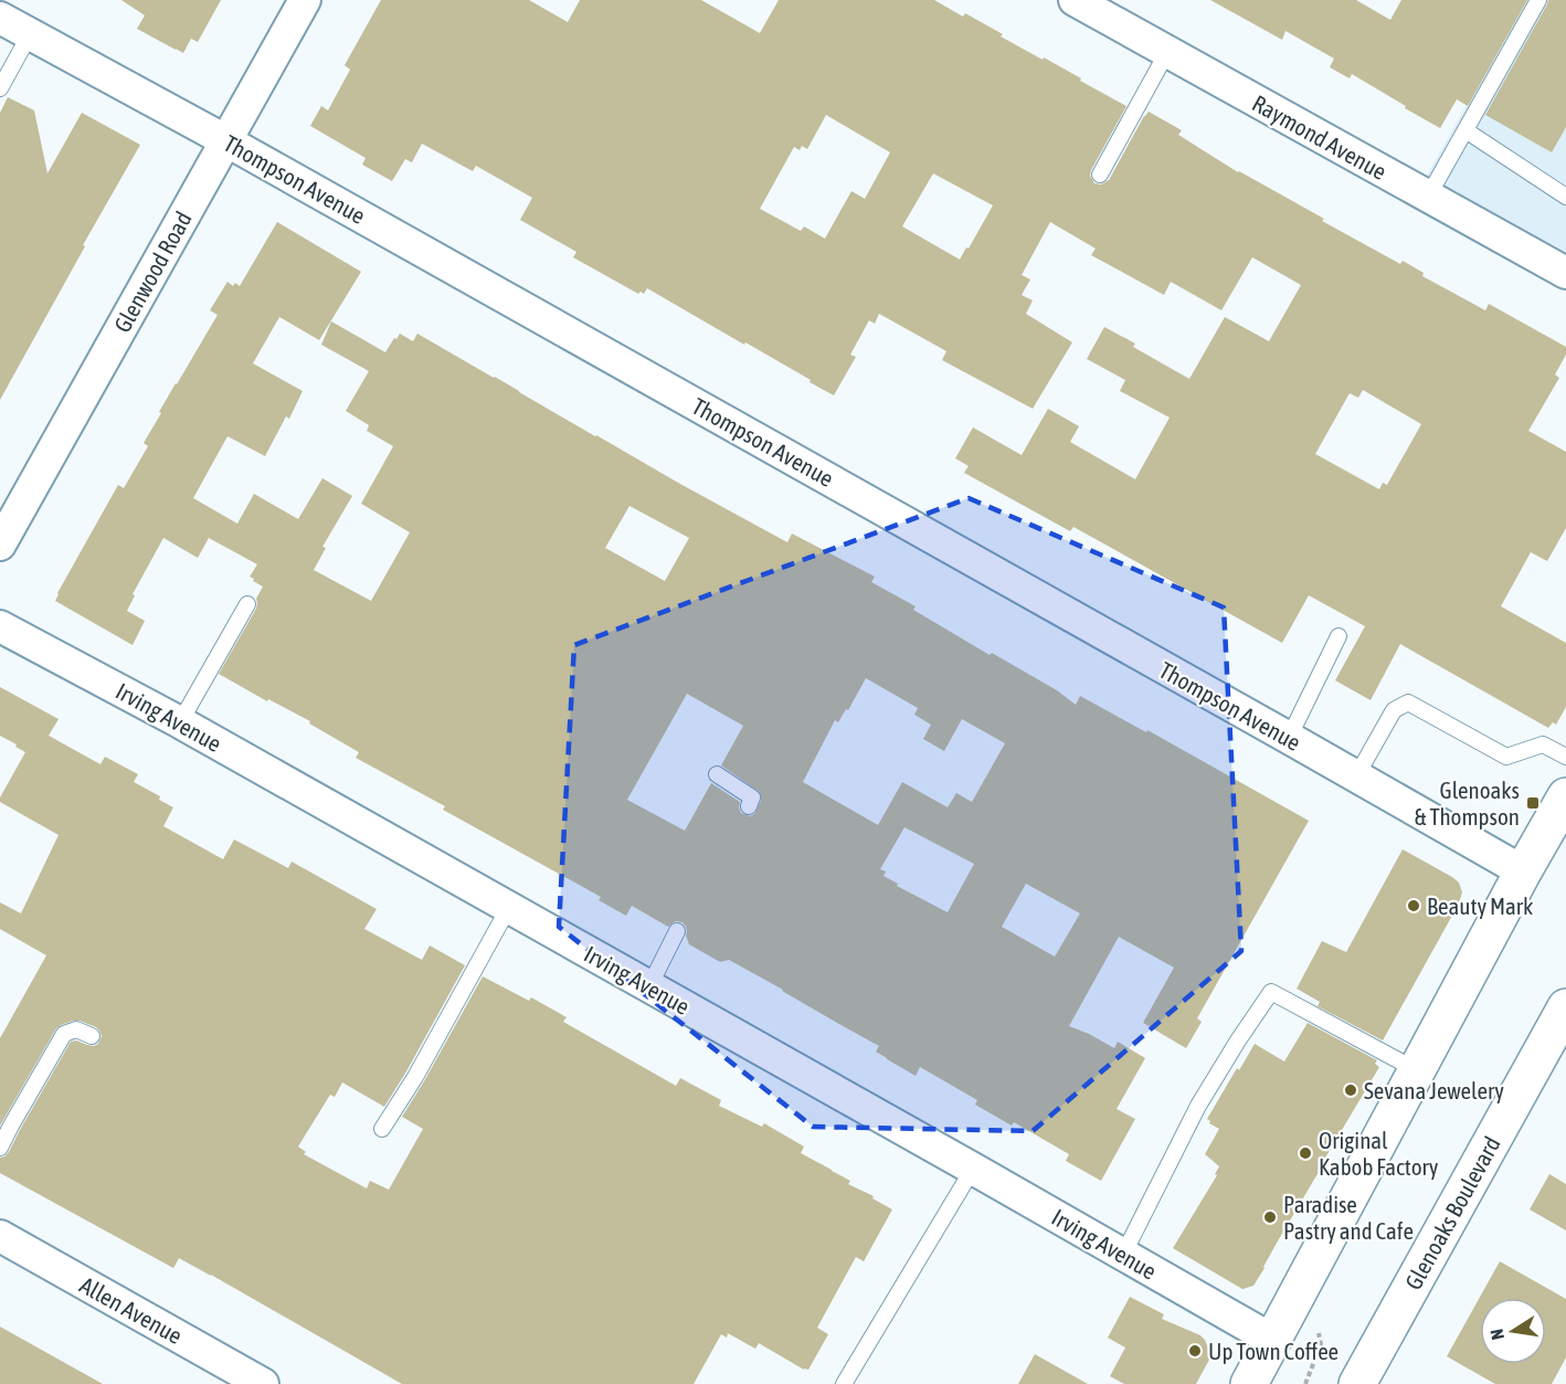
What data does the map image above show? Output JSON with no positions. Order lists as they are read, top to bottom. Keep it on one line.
{"streets":{"main road":["Glenoaks Boulevard"],"street":["Raymond Avenue","Thompson Avenue","Glenwood Road","Irving Avenue","Allen Avenue"]},"crossings":[["Thompson Avenue","Glenwood Road"]],"places":{"transit":["Glenoaks & Thompson"],"other":["Beauty Mark","Sevana Jewelery","Original Kabob Factory","Paradise Pastry and Cafe","Up Town Coffee"]},"north":"left"}
